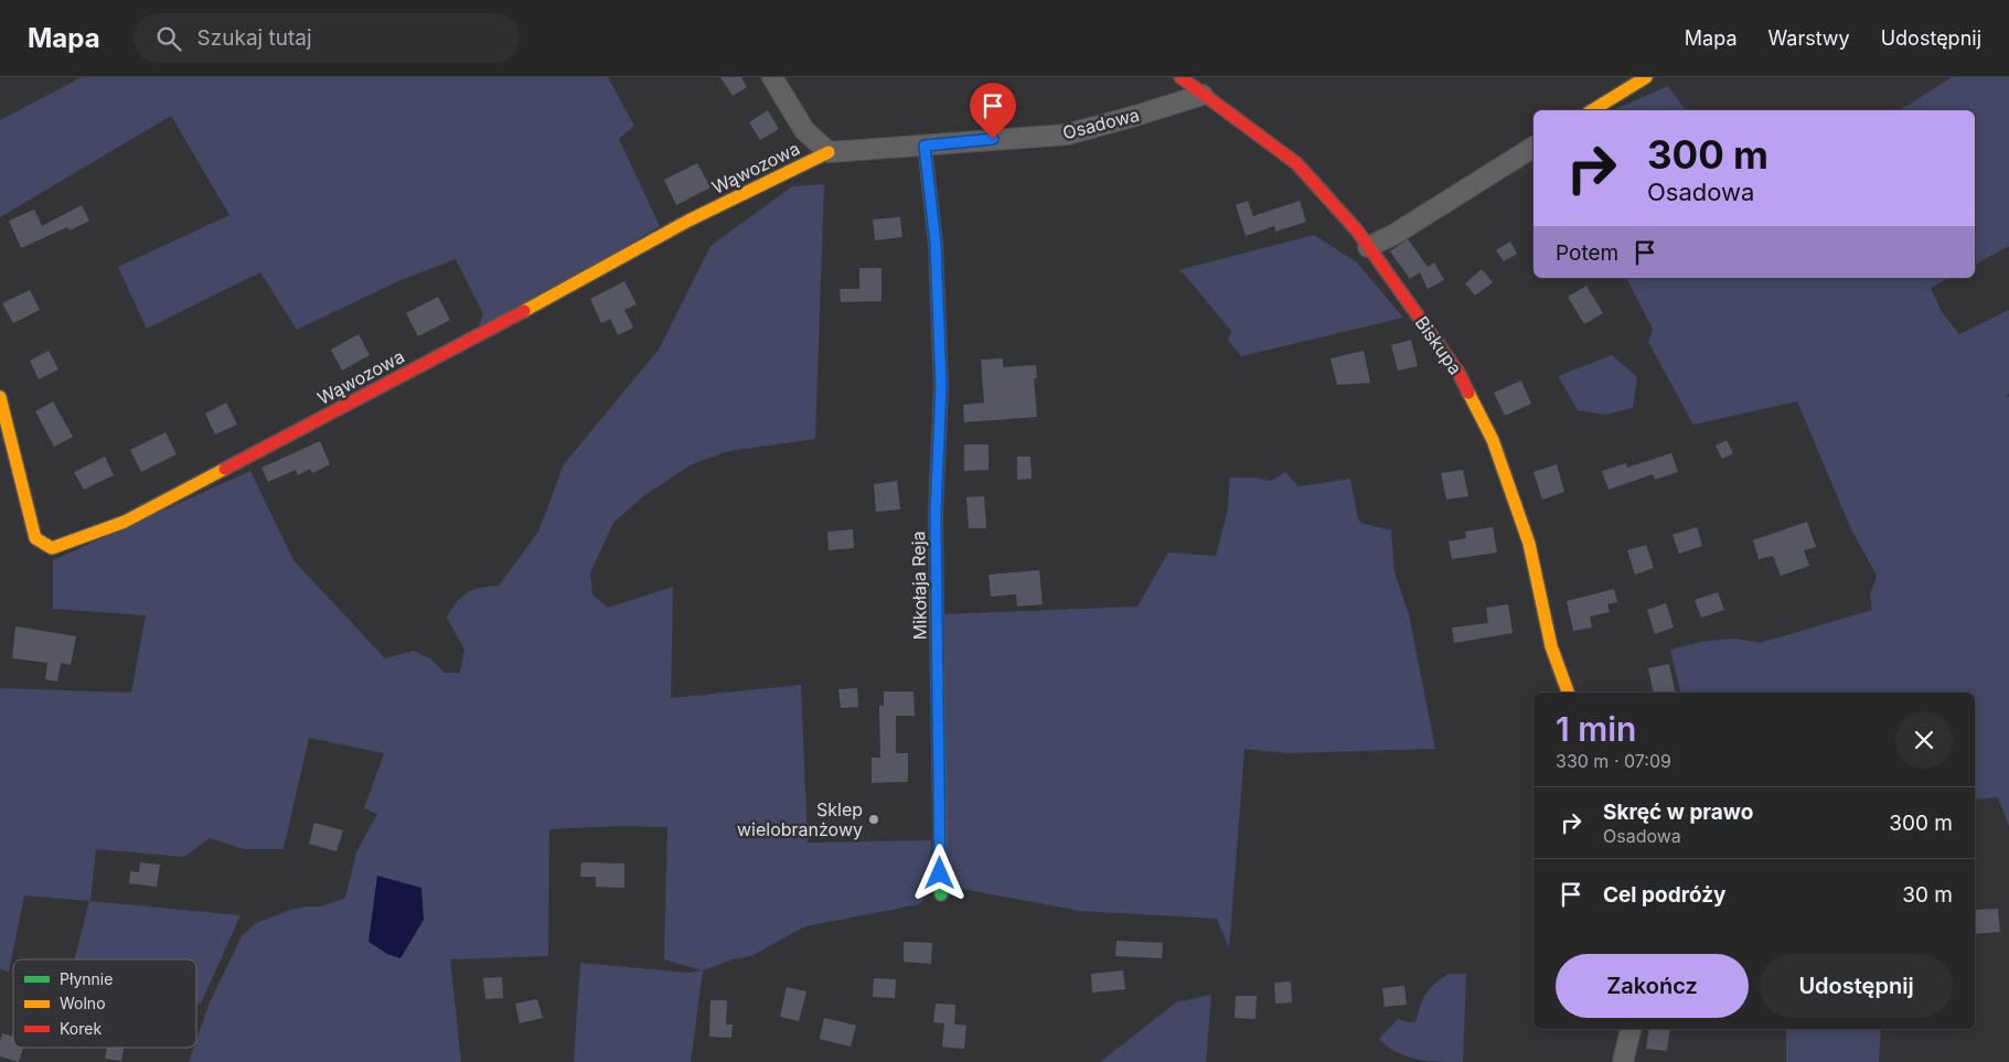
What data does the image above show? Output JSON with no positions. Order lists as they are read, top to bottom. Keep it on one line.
{"streets":{"street":["Osadowa","Wąwozowa","Biskupa","Mikołaja Reja"]},"crossings":[["Osadowa","Wąwozowa"],["Osadowa","Biskupa"],["Osadowa","Mikołaja Reja"]],"places":["Sklep wielobranżowy"],"legend":["Płynnie","Wolno","Korek"],"page":{"header":"Mapa","search":"Szukaj tutaj","nav":["Mapa","Warstwy","Udostępnij"],"turn":["300 m","Osadowa"],"then":"Potem","heading":["1 min","330 m · 07:09"],"list":[{"name":"Skręć w prawo","note":"Osadowa","value":"300 m"},{"name":"Cel podróży","value":"30 m"}],"buttons":["Zakończ","Udostępnij"]}}
